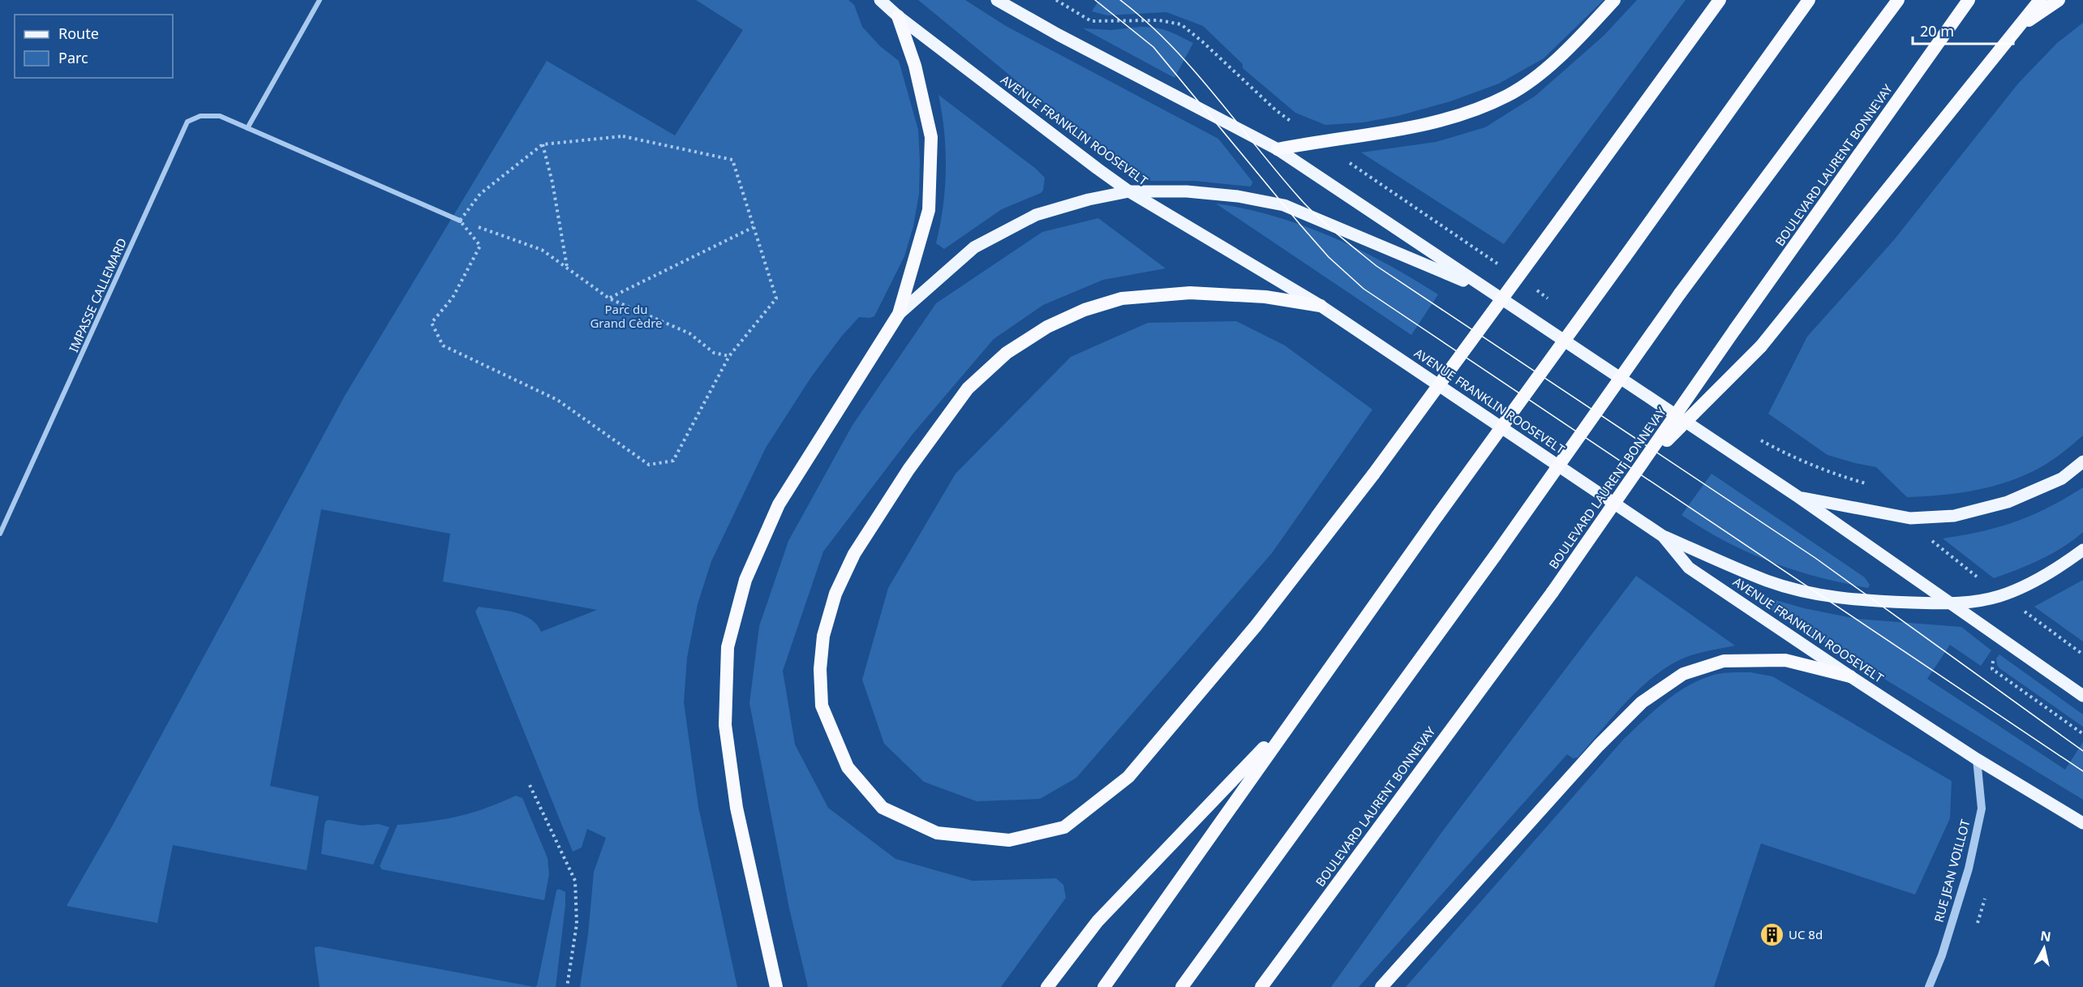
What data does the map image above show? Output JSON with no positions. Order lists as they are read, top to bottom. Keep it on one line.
{"streets":{"highway":["BOULEVARD LAURENT BONNEVAY"],"main road":["AVENUE FRANKLIN ROOSEVELT"],"street":["IMPASSE CALLEMARD","RUE JEAN VOILLOT"]},"crossings":[["AVENUE FRANKLIN ROOSEVELT","RUE JEAN VOILLOT"]],"parks":["Parc du Grand Cèdre"],"places":{"building":["UC 8d"]},"legend":["Route","Parc"],"scale_bar":"20 m","north":"top"}
